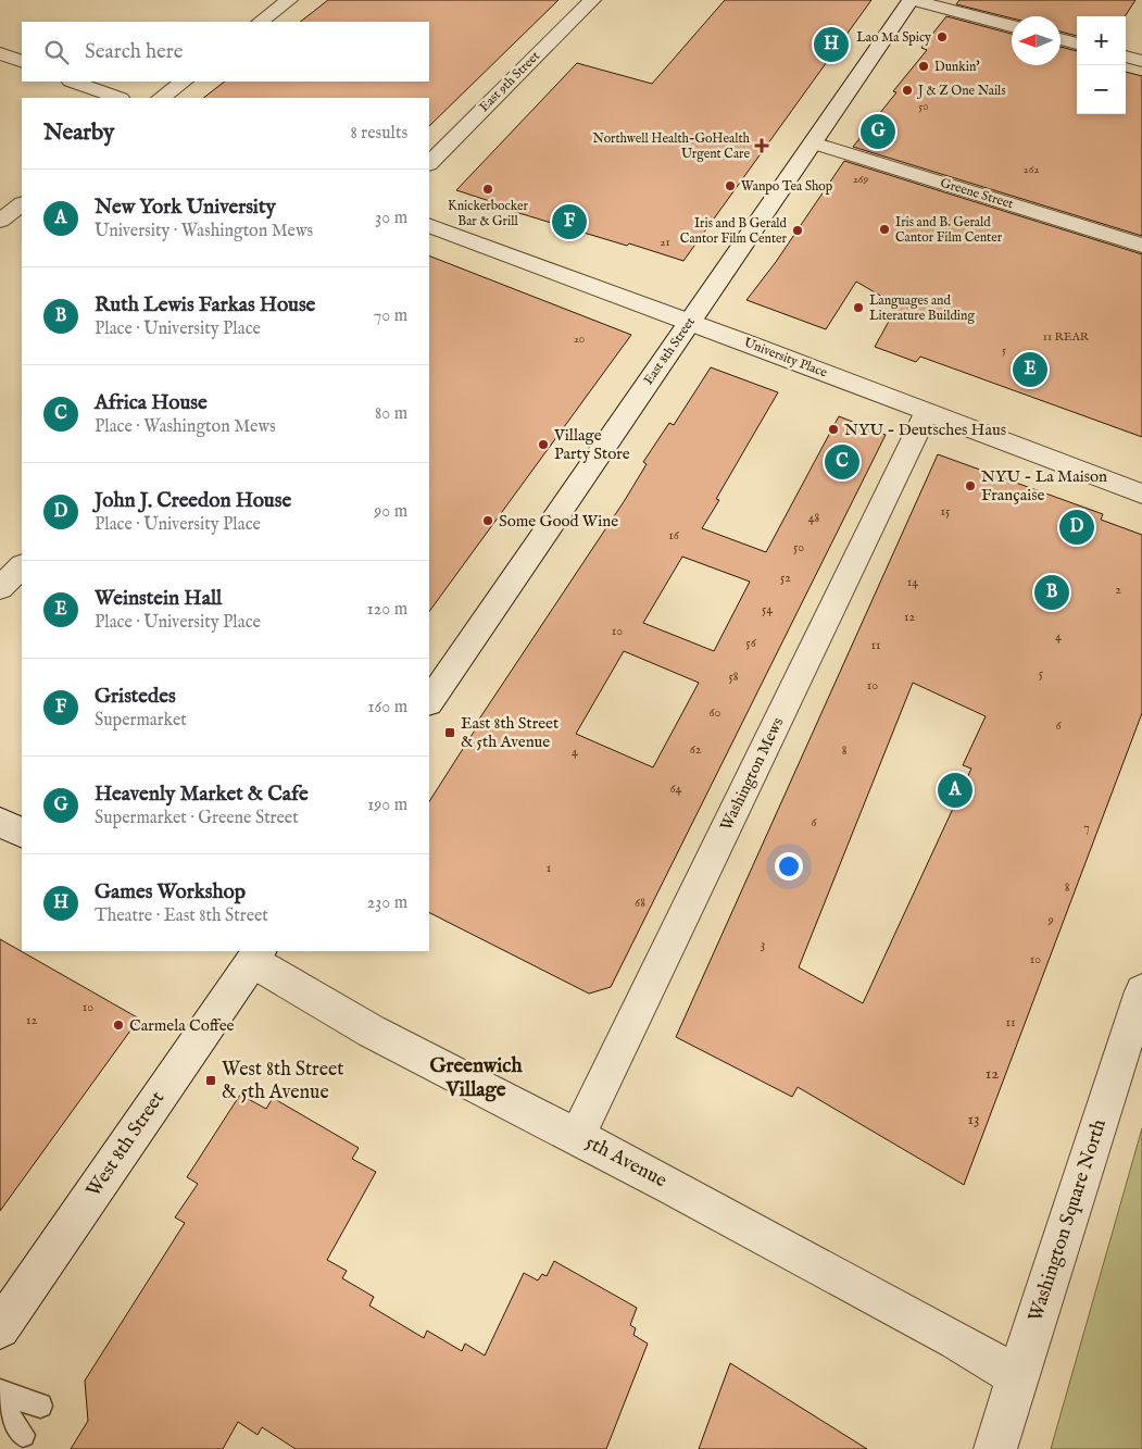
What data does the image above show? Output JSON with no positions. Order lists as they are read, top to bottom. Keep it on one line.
{"streets":{"street":["East 9th Street","Greene Street","East 8th Street","University Place","Washington Mews","West 8th Street","5th Avenue","Washington Square North"]},"crossings":[["Greene Street","East 8th Street"],["East 8th Street","University Place"],["University Place","Washington Mews"],["Washington Mews","5th Avenue"],["West 8th Street","5th Avenue"],["5th Avenue","Washington Square North"]],"districts":["Greenwich Village"],"places":{"other":["Lao Ma Spicy","Dunkin'","J & Z One Nails","Wanpo Tea Shop","Knickerbocker Bar & Grill","Iris and B. Gerald Cantor Film Center","Iris and B Gerald Cantor Film Center","Languages and Literature Building","NYU - Deutsches Haus","Village Party Store","NYU - La Maison Française","Some Good Wine","Carmela Coffee"],"health":["Northwell Health-GoHealth Urgent Care"],"transit":["East 8th Street & 5th Avenue","West 8th Street & 5th Avenue"]},"house_numbers":["50","262","269","21","11 REAR","20","5","15","48","16","50","52","14","2","54","12","10","4","56","11","5","58","10","60","6","62","8","4","64","6","7","1","8","68","9","3","10","10","12","11","12","13"],"north":"left","page":{"map_buttons":["+","−"],"search":"Search here","pins":["H","G","F","E","C","D","B","A"],"heading":["Nearby","8 results"],"list":[{"mark":"A","name":"New York University","note":"University · Washington Mews","value":"30 m"},{"mark":"B","name":"Ruth Lewis Farkas House","note":"Place · University Place","value":"70 m"},{"mark":"C","name":"Africa House","note":"Place · Washington Mews","value":"80 m"},{"mark":"D","name":"John J. Creedon House","note":"Place · University Place","value":"90 m"},{"mark":"E","name":"Weinstein Hall","note":"Place · University Place","value":"120 m"},{"mark":"F","name":"Gristedes","note":"Supermarket","value":"160 m"},{"mark":"G","name":"Heavenly Market & Cafe","note":"Supermarket · Greene Street","value":"190 m"},{"mark":"H","name":"Games Workshop","note":"Theatre · East 8th Street","value":"230 m"}]}}
